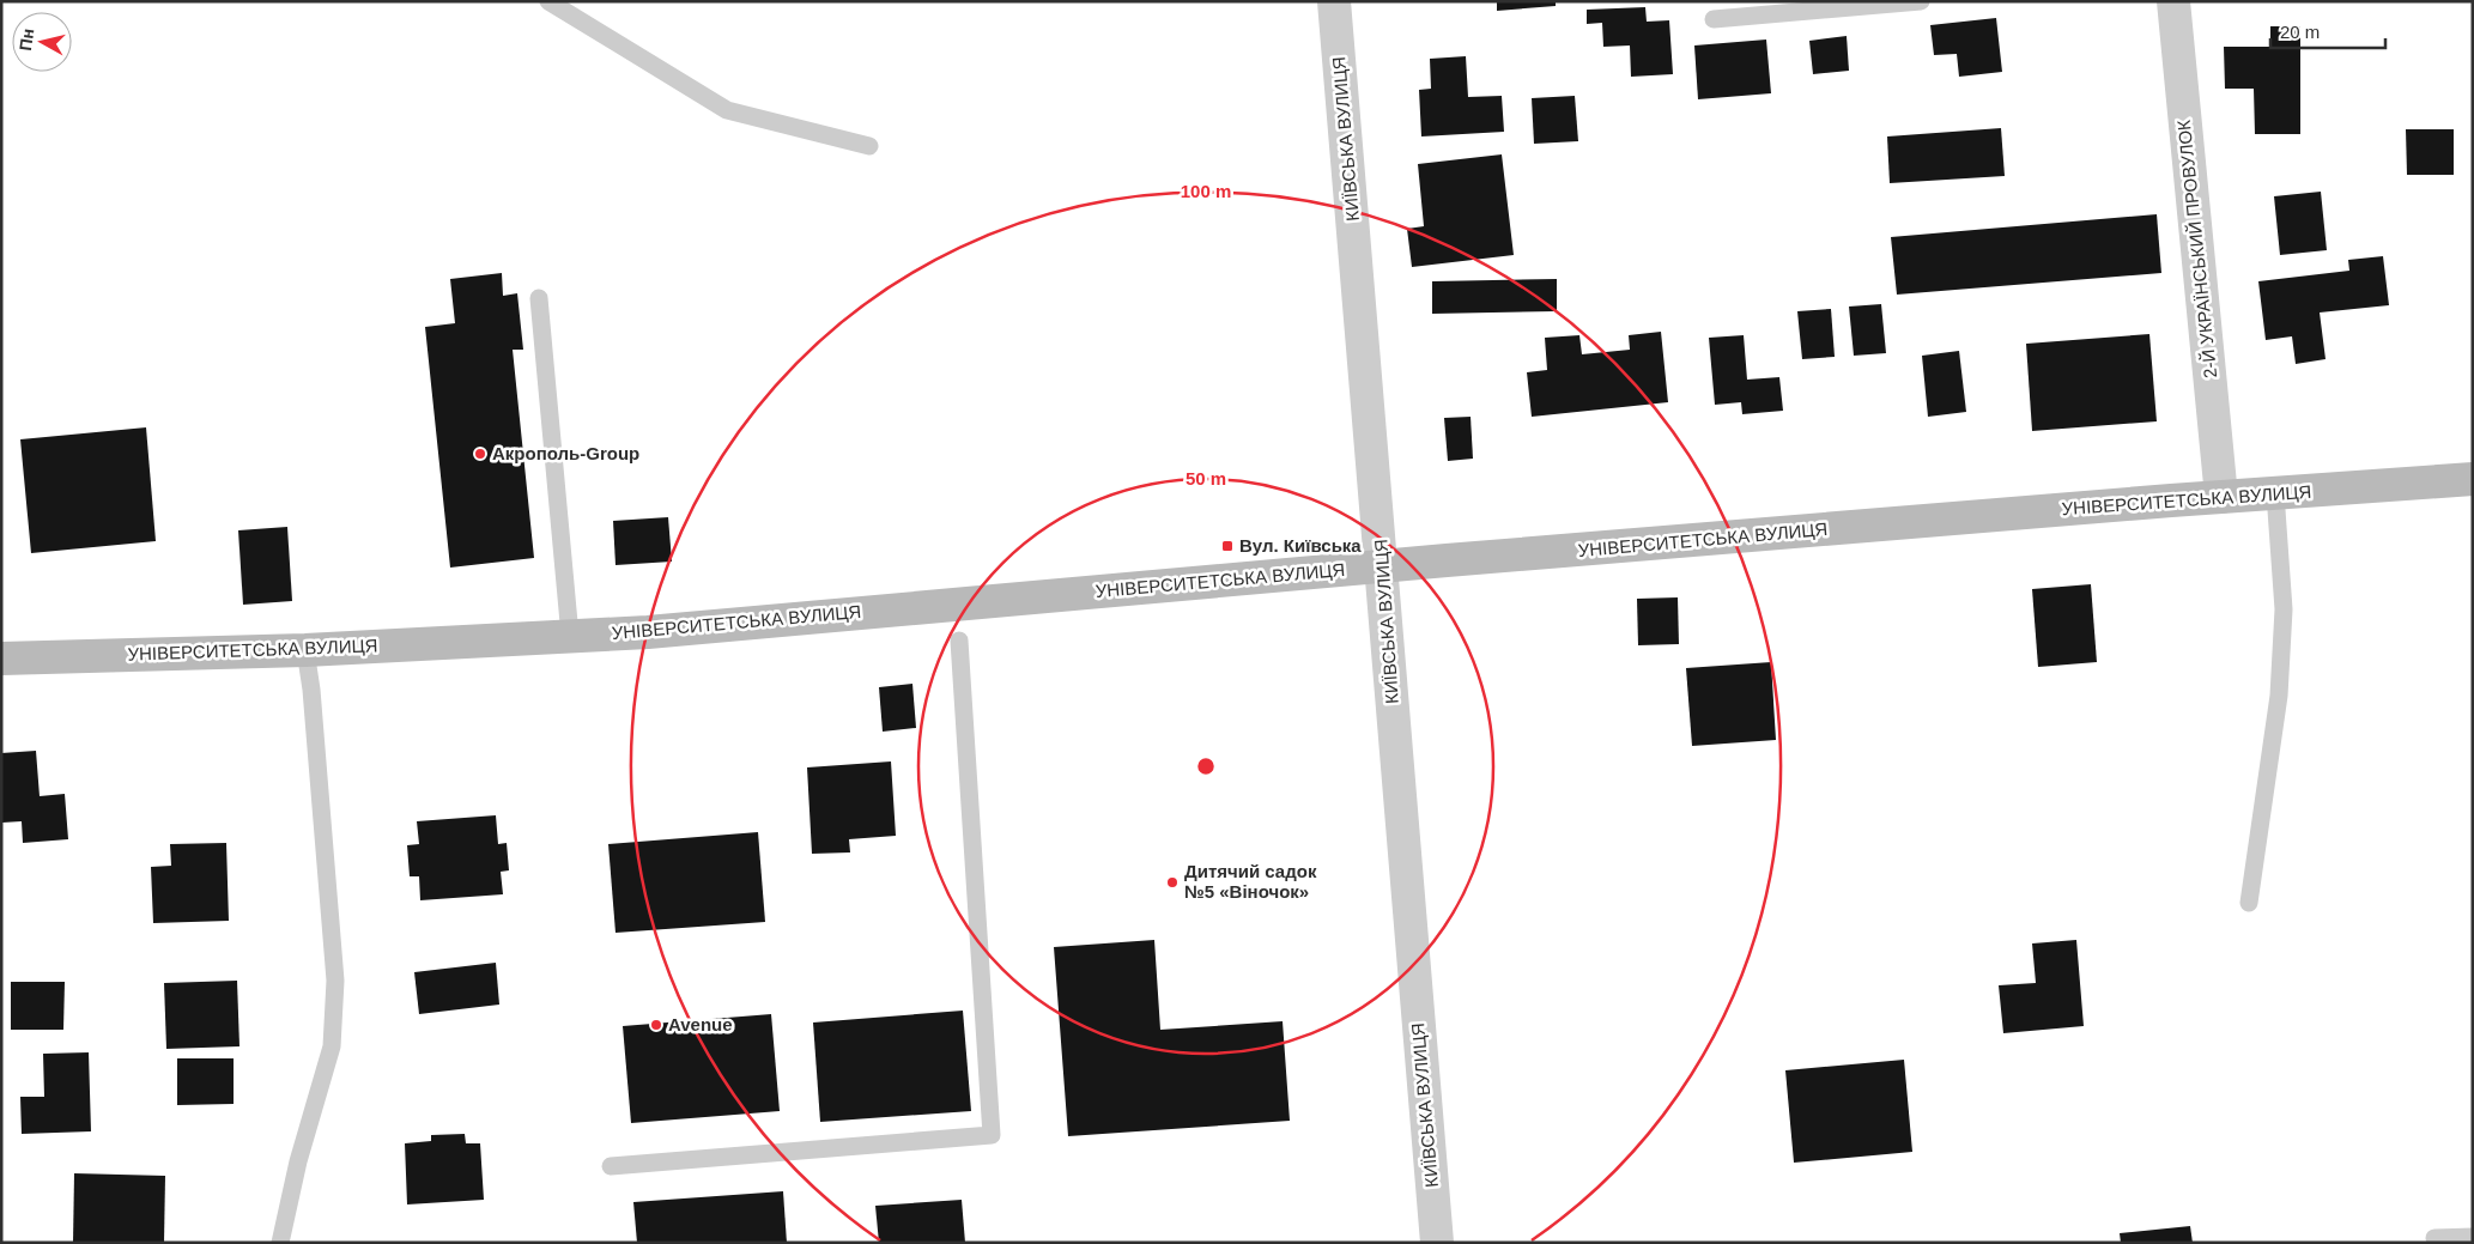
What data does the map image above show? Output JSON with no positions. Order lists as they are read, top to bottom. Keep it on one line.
{"streets":{"main road":["УНІВЕРСИТЕТСЬКА ВУЛИЦЯ"],"street":["КИЇВСЬКА ВУЛИЦЯ","2-Й УКРАЇНСЬКИЙ ПРОВУЛОК"]},"crossings":[["КИЇВСЬКА ВУЛИЦЯ","УНІВЕРСИТЕТСЬКА ВУЛИЦЯ"],["2-Й УКРАЇНСЬКИЙ ПРОВУЛОК","УНІВЕРСИТЕТСЬКА ВУЛИЦЯ"]],"places":{"other":["Акрополь-Group","Дитячий садок №5 «Віночок»","Avenue"],"transit":["Вул. Київська"]},"scale_bar":"20 m","north":"left","rings":["100 m","50 m"]}
